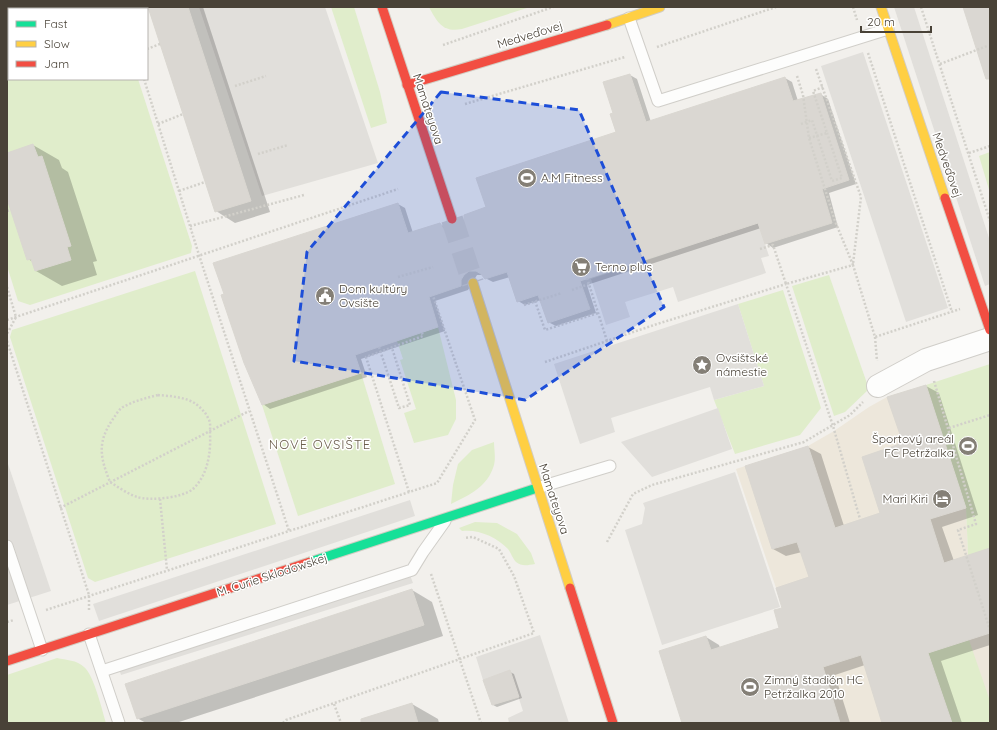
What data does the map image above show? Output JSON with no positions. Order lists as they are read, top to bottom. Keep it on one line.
{"streets":{"street":["Medveďovej","Mamateyova","M. Curie Sklodowskej"]},"crossings":[["Medveďovej","Mamateyova"],["Mamateyova","M. Curie Sklodowskej"]],"districts":["NOVÉ OVSIŠTE"],"places":{"sports":["A.M Fitness","Športový areál FC Petržalka","Zimný štadión HC Petržalka 2010"],"supermarket":["Terno plus"],"public building":["Dom kultúry Ovsište"],"place":["Ovsištské námestie"],"hotel":["Mari Kiri"]},"legend":["Fast","Slow","Jam"],"scale_bar":"20 m"}
